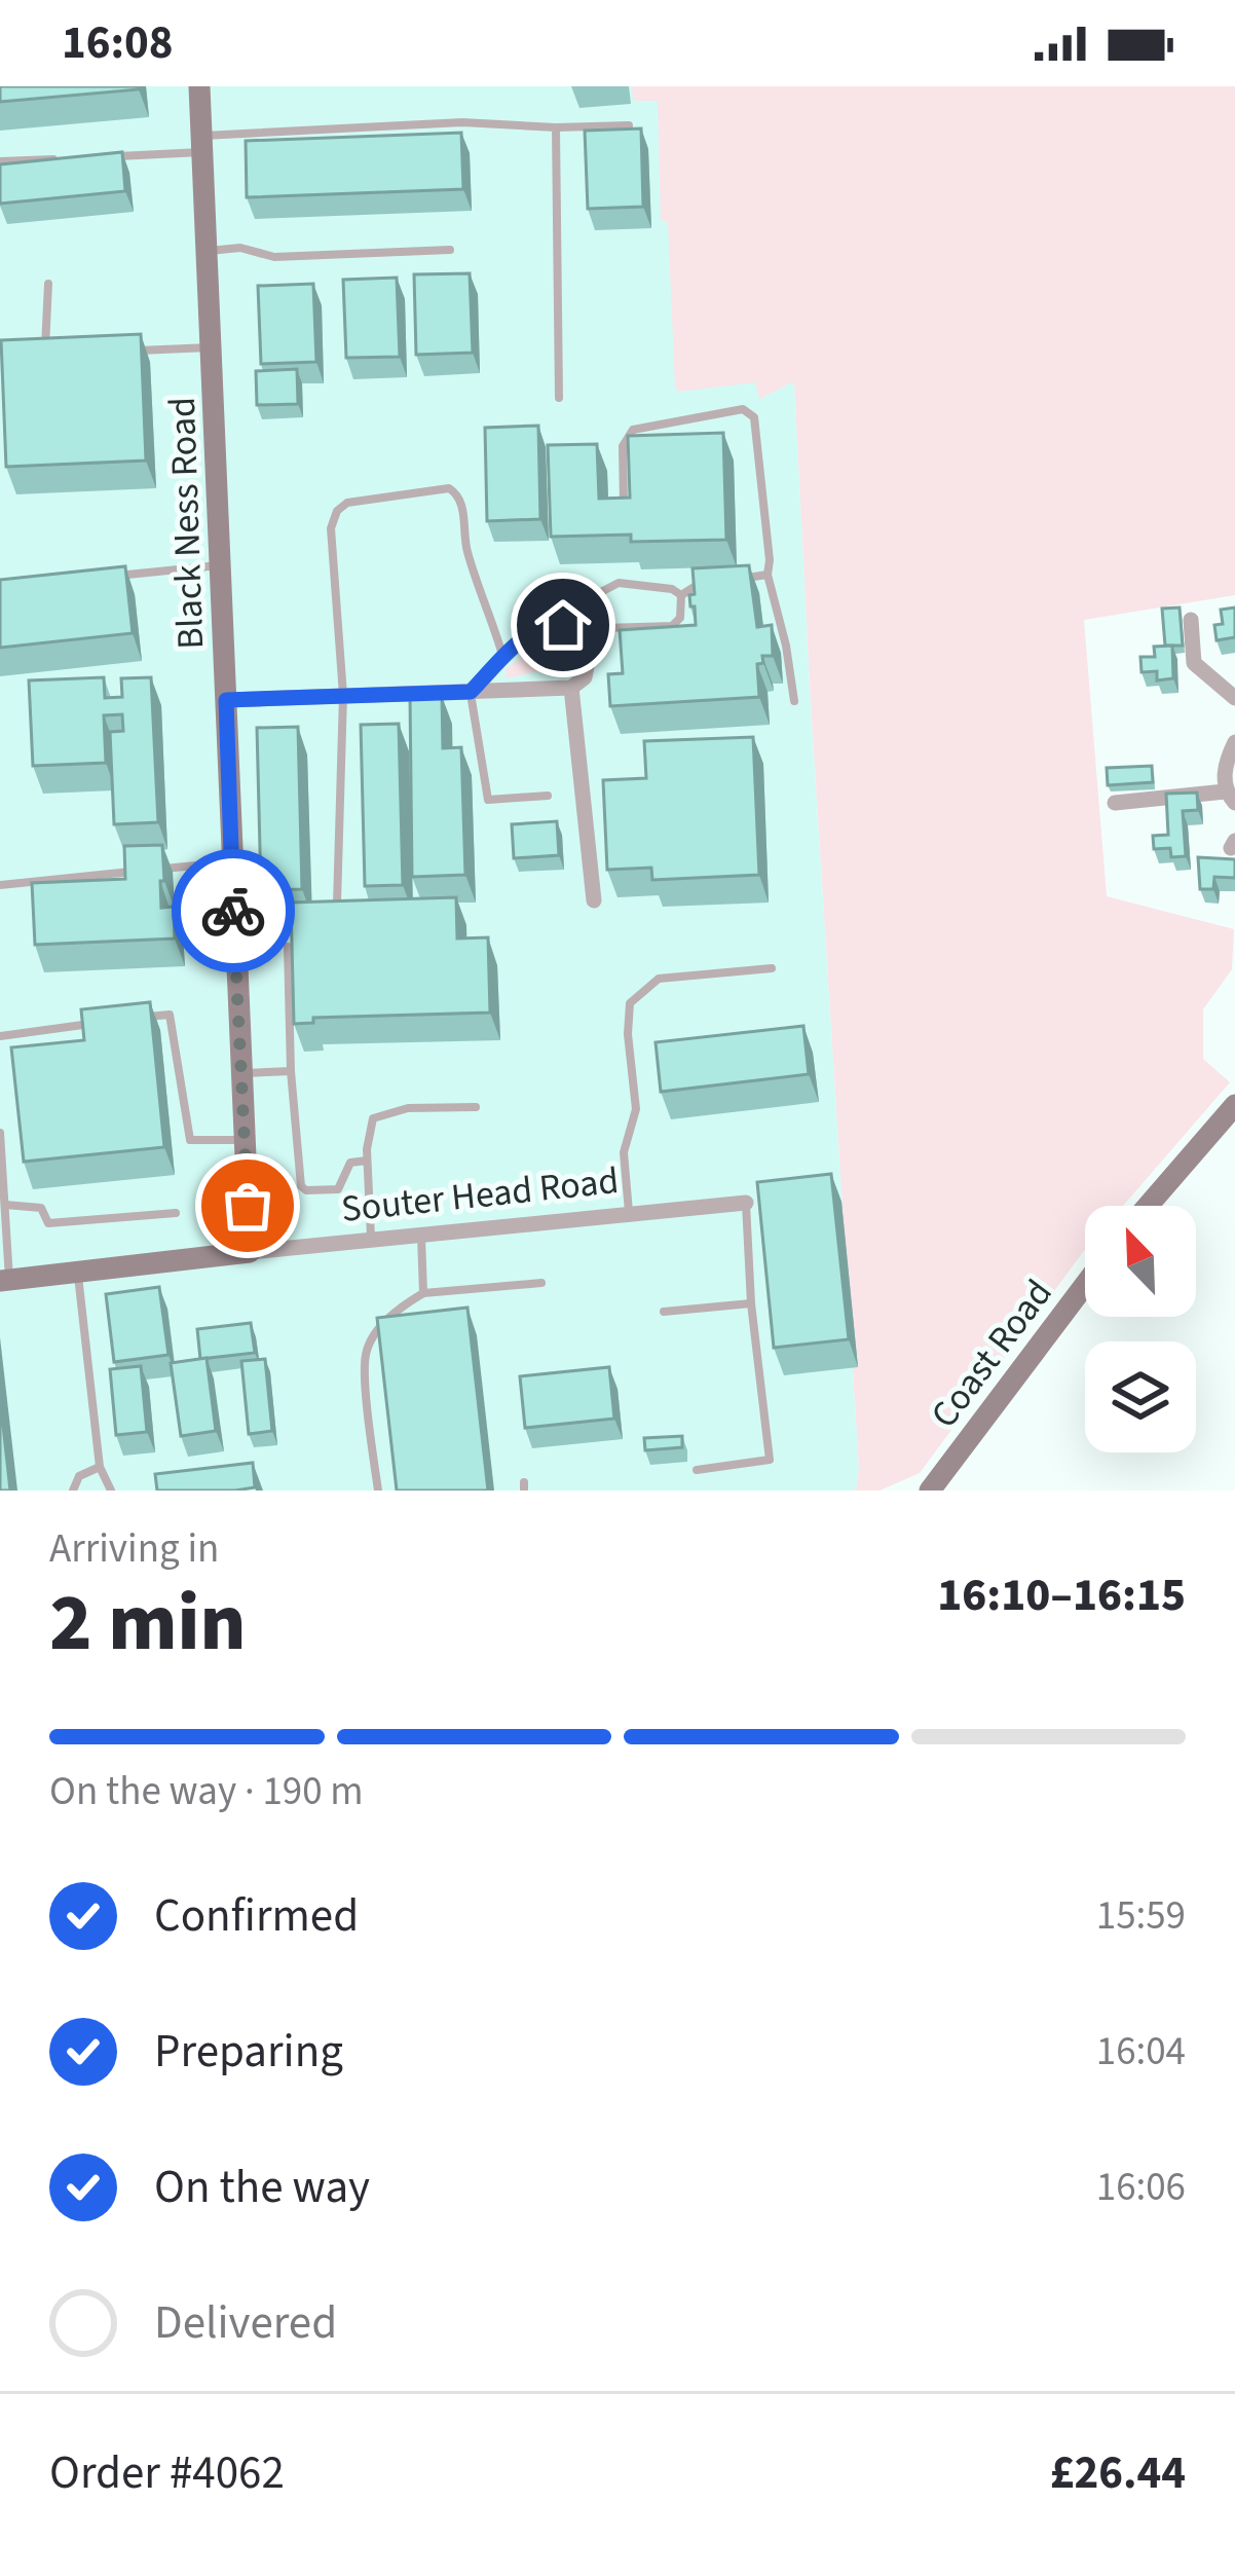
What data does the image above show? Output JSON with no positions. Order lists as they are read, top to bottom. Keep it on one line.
{"streets":{"street":["Black Ness Road","Souter Head Road","Coast Road"]},"crossings":[["Black Ness Road","Souter Head Road"]],"north":"top left","page":{"status":"16:08","heading":["2 min","Arriving in","16:10–16:15"],"panel":["Order #4062","£26.44"],"bar":"On the way · 190 m","list":[["Confirmed","15:59"],["Preparing","16:04"],["On the way","16:06"],"Delivered"]}}
